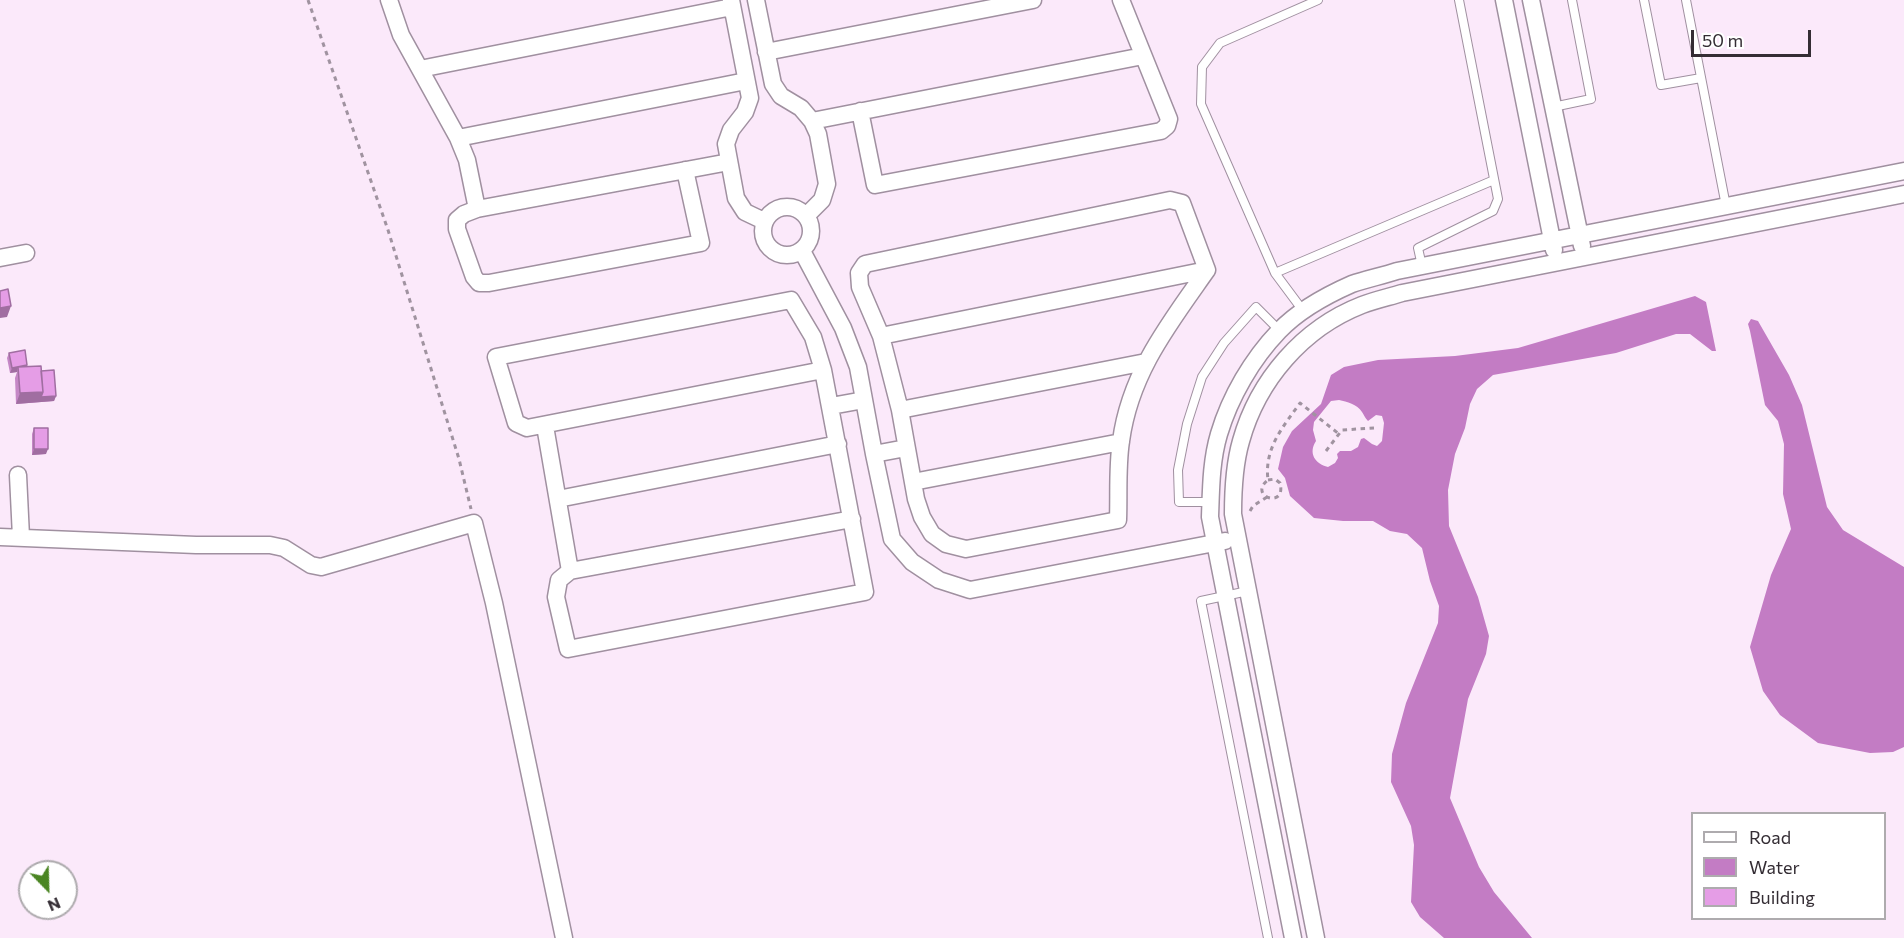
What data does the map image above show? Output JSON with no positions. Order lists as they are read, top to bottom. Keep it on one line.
{"legend":["Road","Water","Building"],"scale_bar":"50 m","north":"bottom right"}
